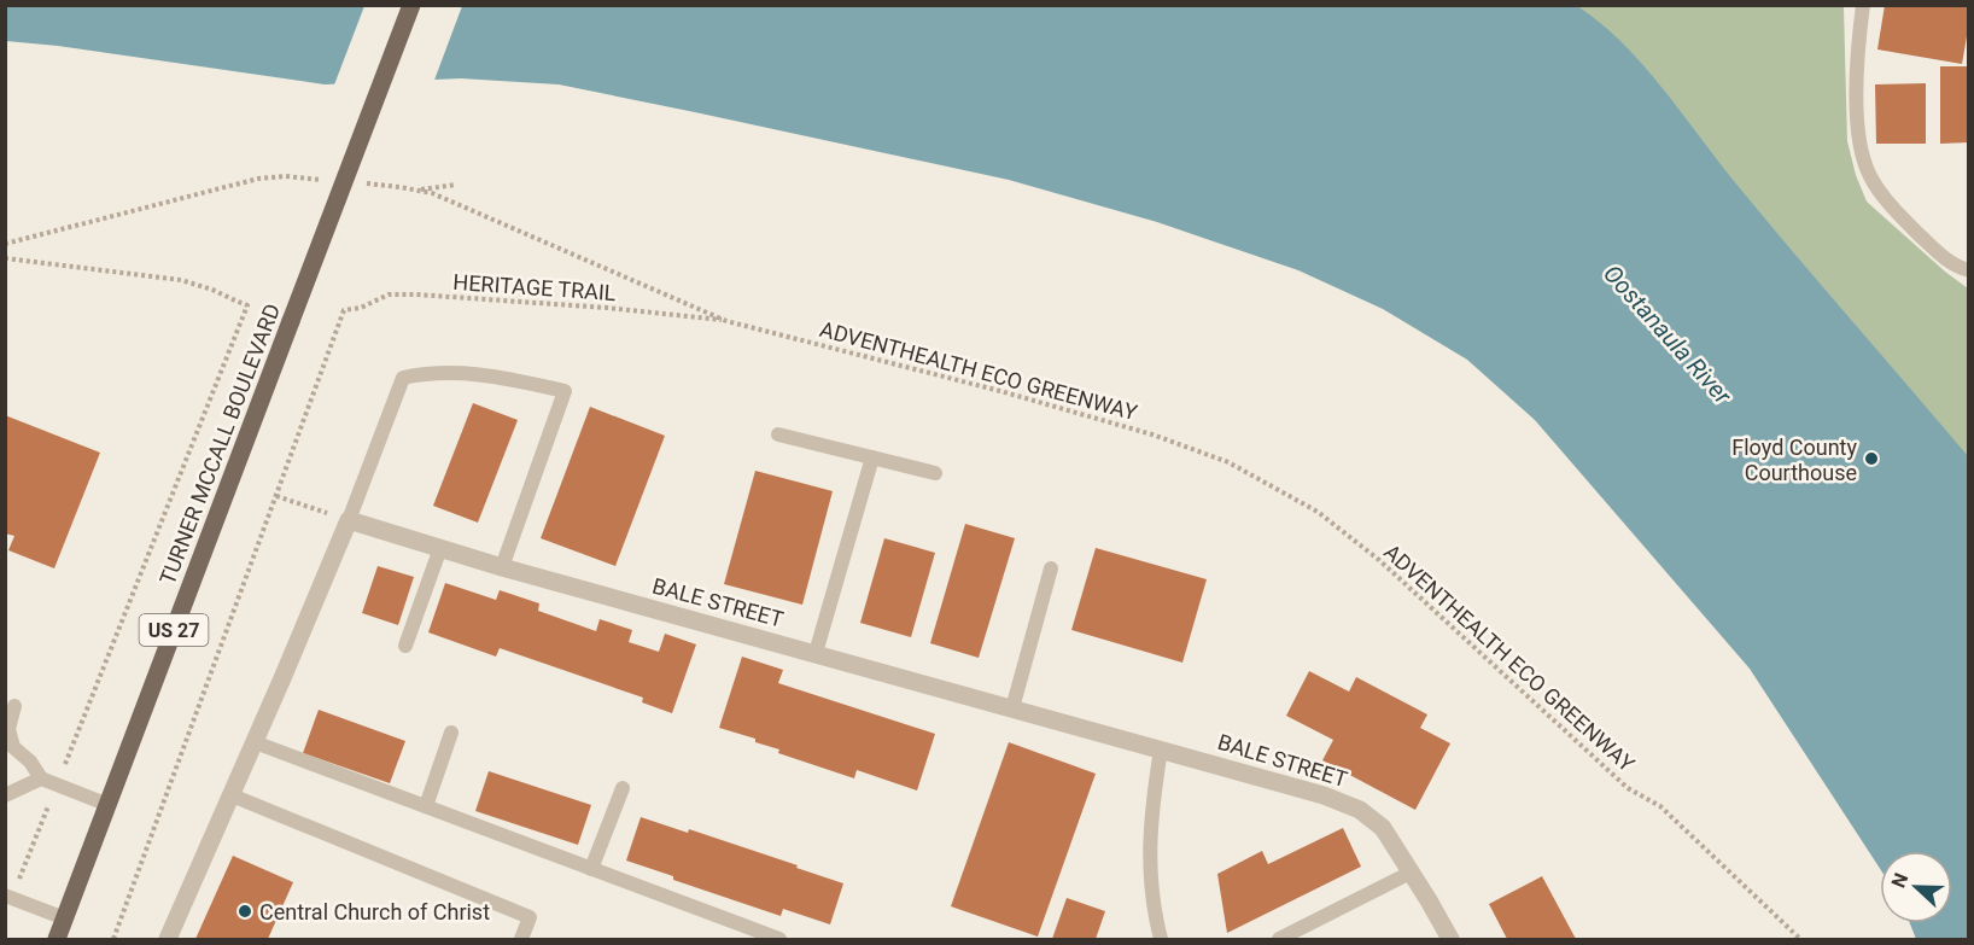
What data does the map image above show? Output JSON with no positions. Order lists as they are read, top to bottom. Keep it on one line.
{"streets":{"main road":["TURNER MCCALL BOULEVARD","US 27"],"street":["BALE STREET"],"path":["HERITAGE TRAIL","ADVENTHEALTH ECO GREENWAY"]},"crossings":[["HERITAGE TRAIL","ADVENTHEALTH ECO GREENWAY"]],"water":["Oostanaula River"],"places":["Floyd County Courthouse","Central Church of Christ"],"north":"left"}
